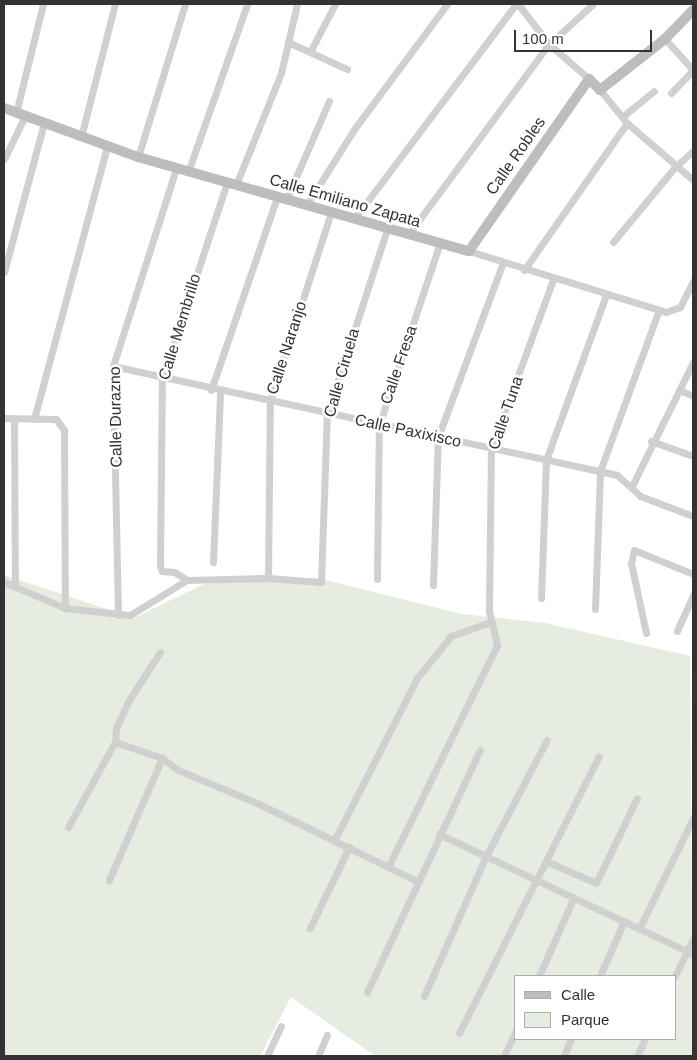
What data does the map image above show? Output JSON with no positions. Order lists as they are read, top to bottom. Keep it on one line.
{"streets":{"main road":["Calle Robles","Calle Emiliano Zapata"],"street":["Calle Membrillo","Calle Naranjo","Calle Fresa","Calle Ciruela","Calle Tuna","Calle Durazno","Calle Paxixisco"]},"crossings":[["Calle Robles","Calle Emiliano Zapata"],["Calle Emiliano Zapata","Calle Membrillo"],["Calle Emiliano Zapata","Calle Naranjo"],["Calle Emiliano Zapata","Calle Fresa"],["Calle Emiliano Zapata","Calle Ciruela"],["Calle Emiliano Zapata","Calle Tuna"],["Calle Emiliano Zapata","Calle Durazno"],["Calle Membrillo","Calle Paxixisco"],["Calle Naranjo","Calle Ciruela"],["Calle Naranjo","Calle Paxixisco"],["Calle Fresa","Calle Paxixisco"],["Calle Ciruela","Calle Paxixisco"],["Calle Tuna","Calle Paxixisco"],["Calle Durazno","Calle Paxixisco"]],"legend":["Calle","Parque"],"scale_bar":"100 m"}
